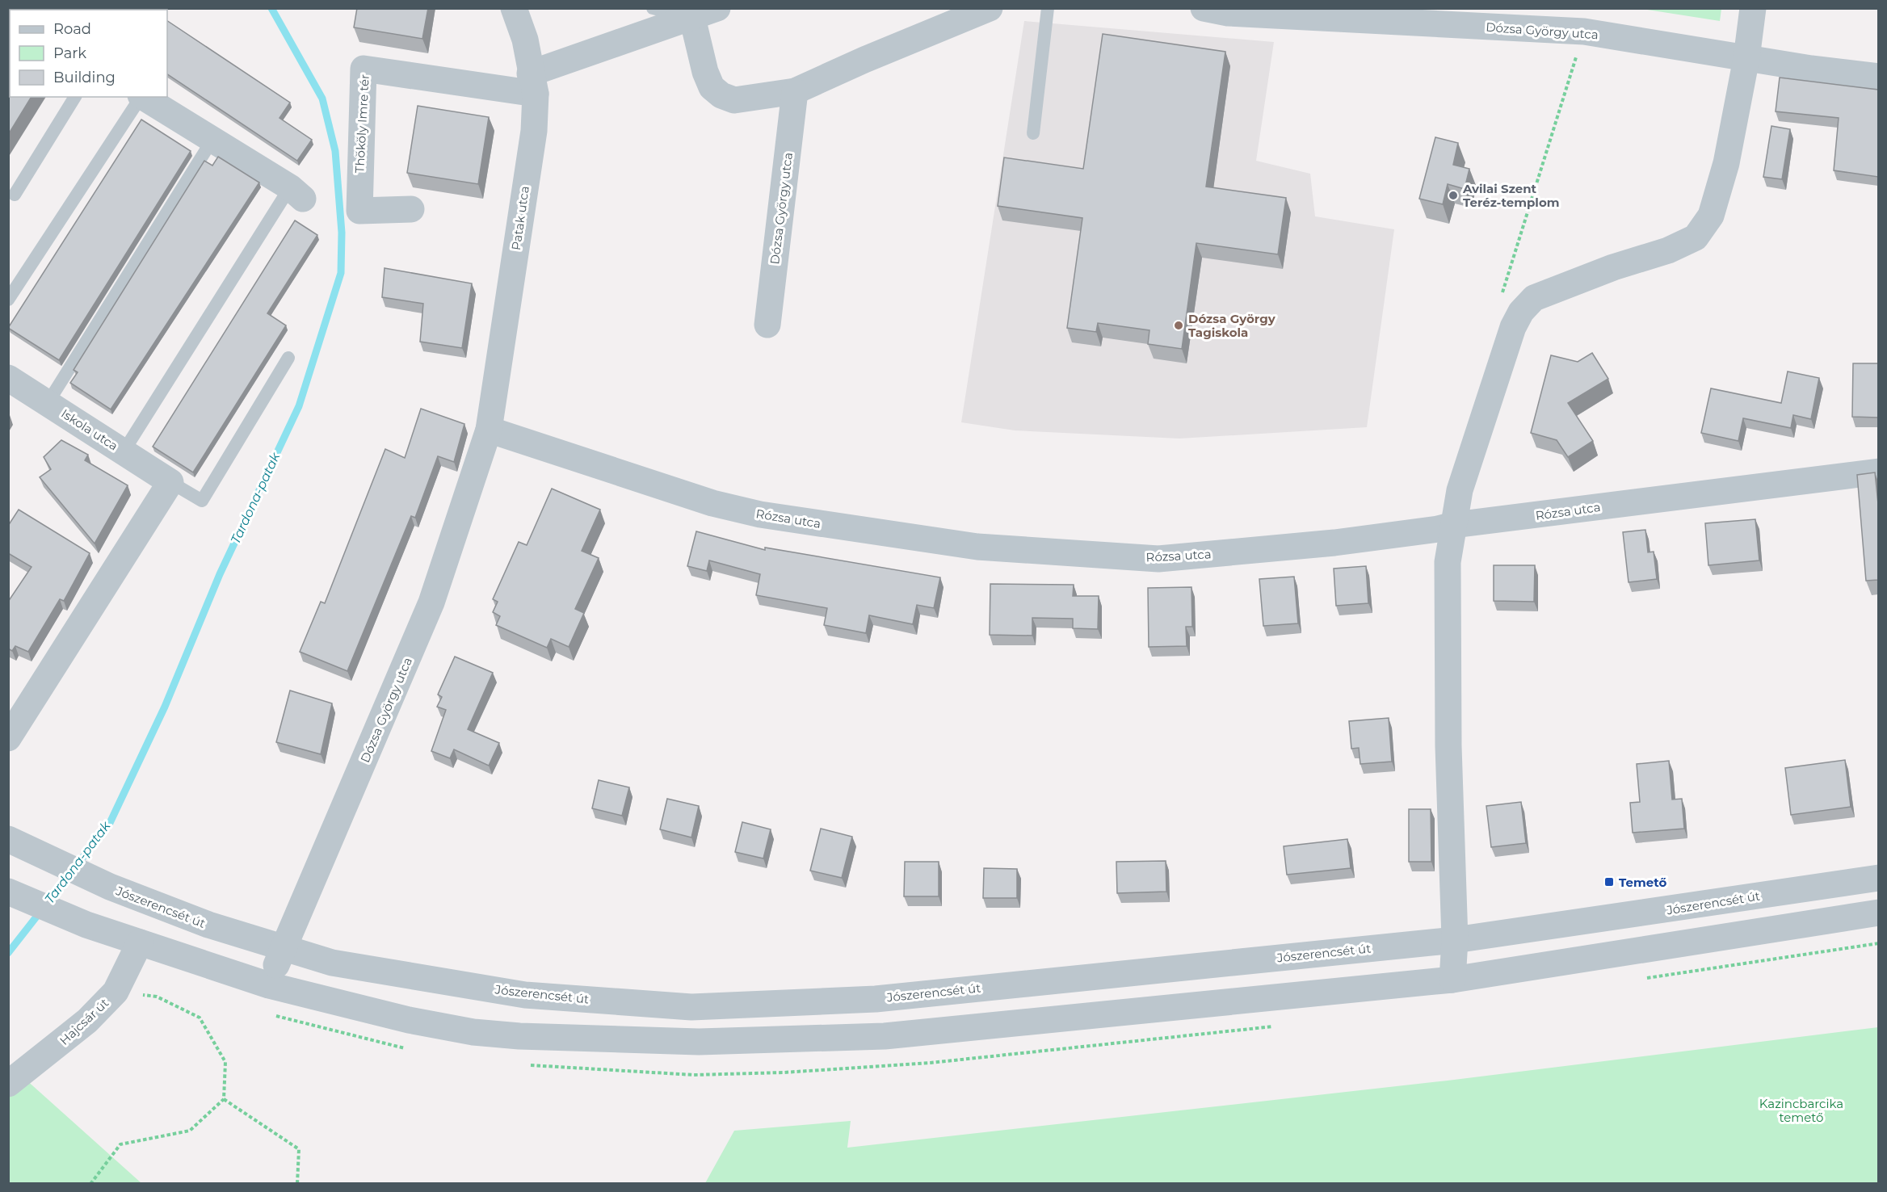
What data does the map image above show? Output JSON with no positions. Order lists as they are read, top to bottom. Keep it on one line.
{"streets":{"street":["Dózsa György utca","Thököly Imre tér","Patak utca","Iskola utca","Rózsa utca","Jószerencsét út","Hajcsár út"]},"crossings":[["Dózsa György utca","Patak utca"],["Dózsa György utca","Rózsa utca"],["Dózsa György utca","Jószerencsét út"],["Thököly Imre tér","Patak utca"],["Patak utca","Rózsa utca"]],"water":["Tardona-patak"],"parks":["Kazincbarcika temető"],"places":{"other":["Avilai Szent Teréz-templom","Dózsa György Tagiskola"],"transit":["Temető"]},"legend":["Road","Park","Building"]}
